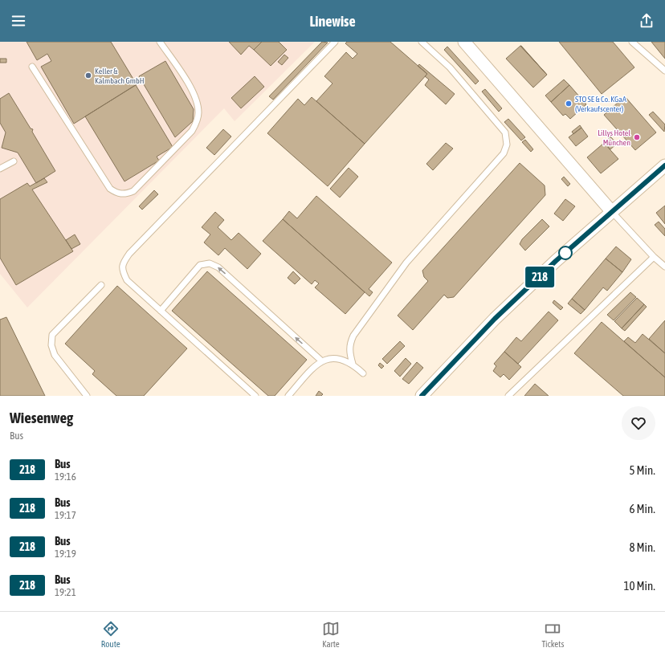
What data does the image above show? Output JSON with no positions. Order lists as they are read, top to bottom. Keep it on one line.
{"places":["Keller & Kalmbach GmbH","STO SE & Co. KGaA (Verkaufscenter)","Lillys Hotel München"],"lines":["bus line 218"],"page":{"header":"Linewise","on_map":"218","heading":["Wiesenweg","Bus"],"list":[{"mark":"218","name":"Bus","note":"19:16","value":"5 Min."},{"mark":"218","name":"Bus","note":"19:17","value":"6 Min."},{"mark":"218","name":"Bus","note":"19:19","value":"8 Min."},{"mark":"218","name":"Bus","note":"19:21","value":"10 Min."}],"tabs":["Route","Karte","Tickets"]}}
